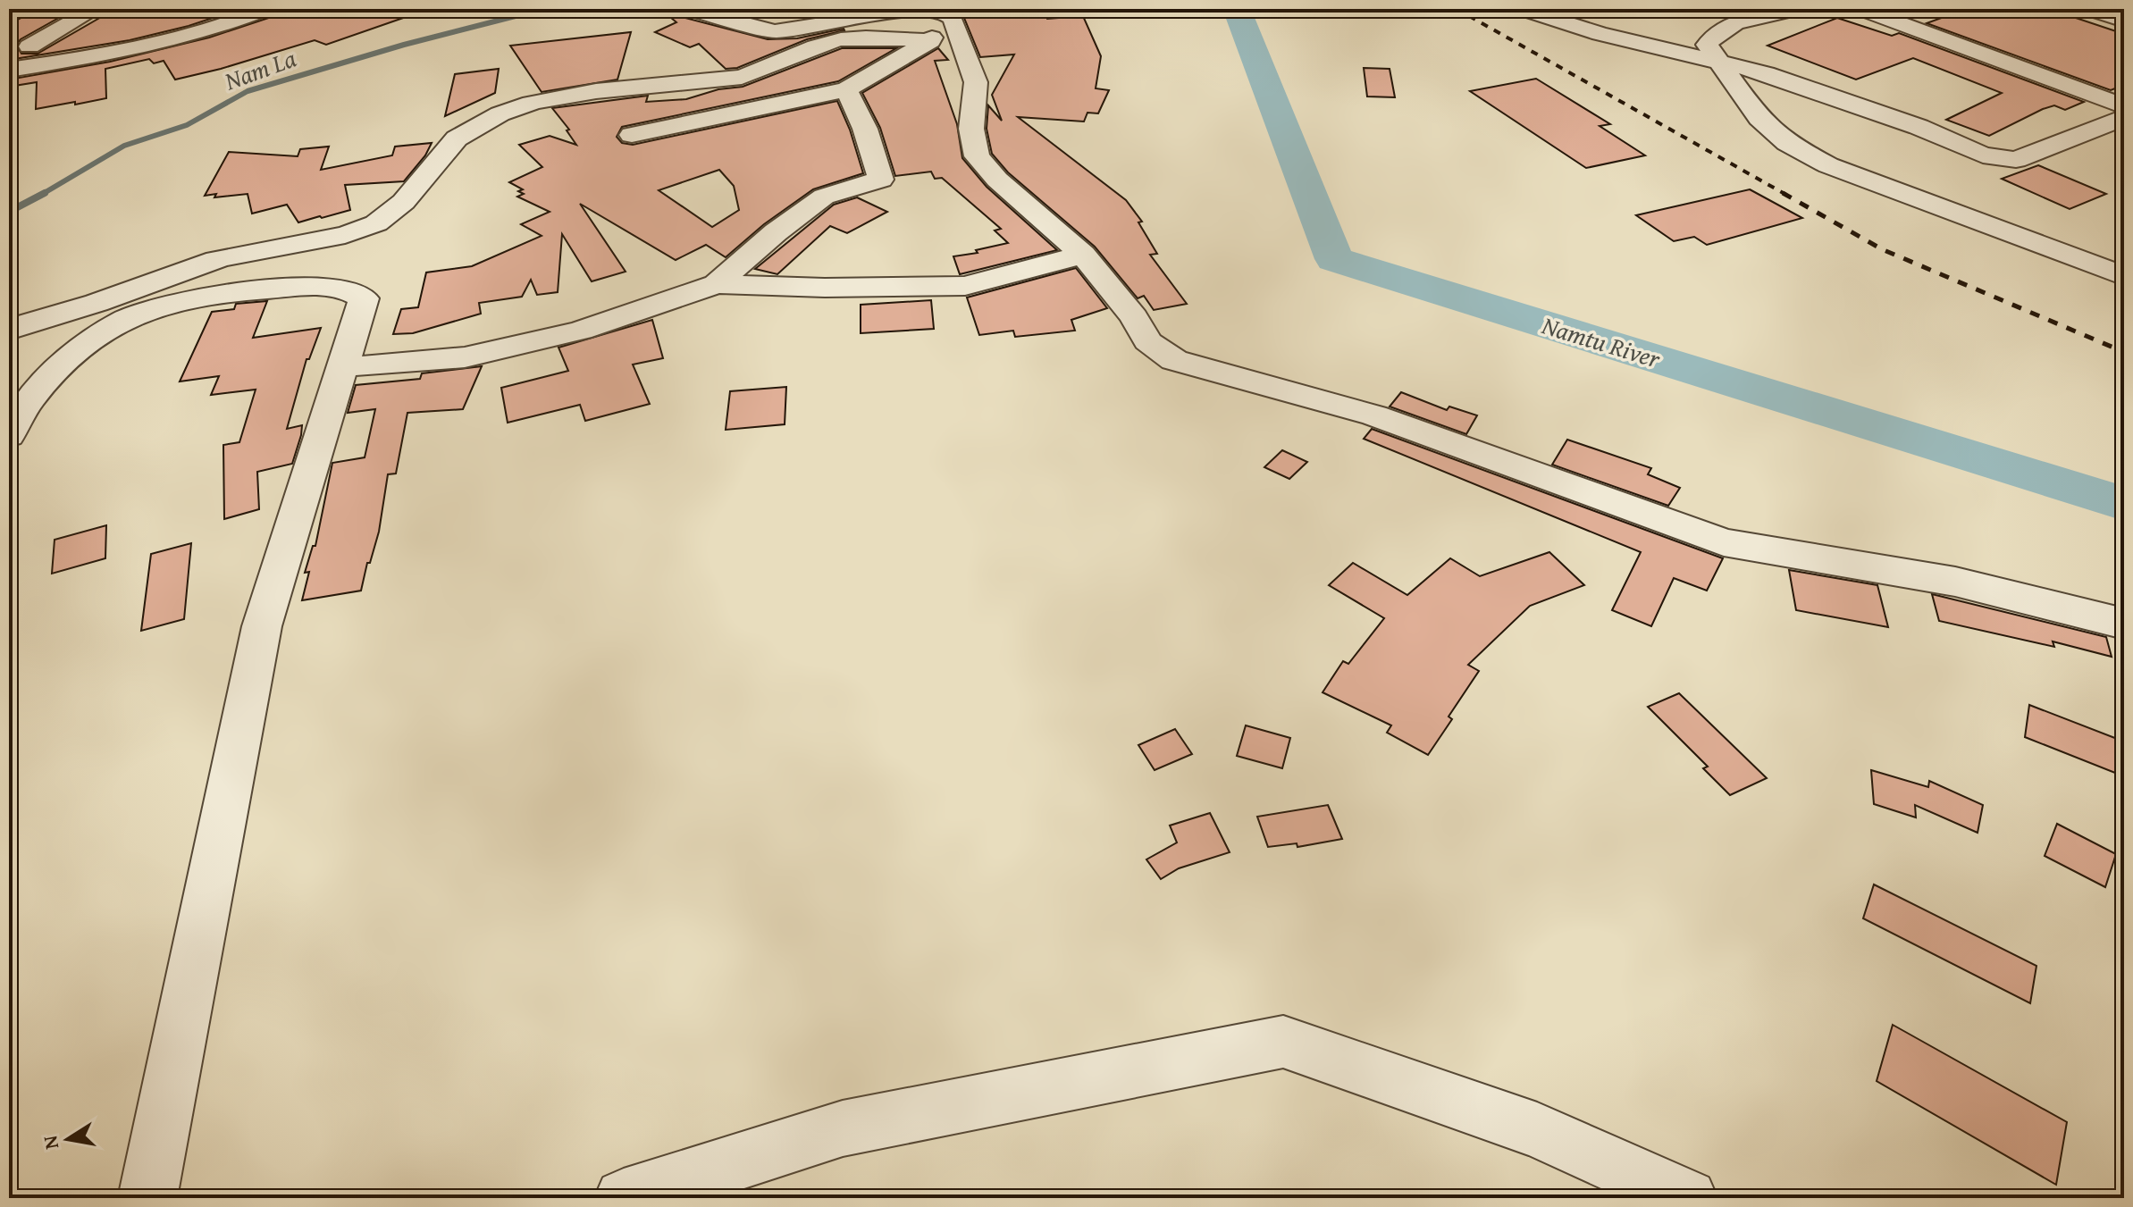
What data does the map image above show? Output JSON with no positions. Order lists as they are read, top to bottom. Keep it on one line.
{"water":["Nam La","Namtu River"],"north":"left"}
